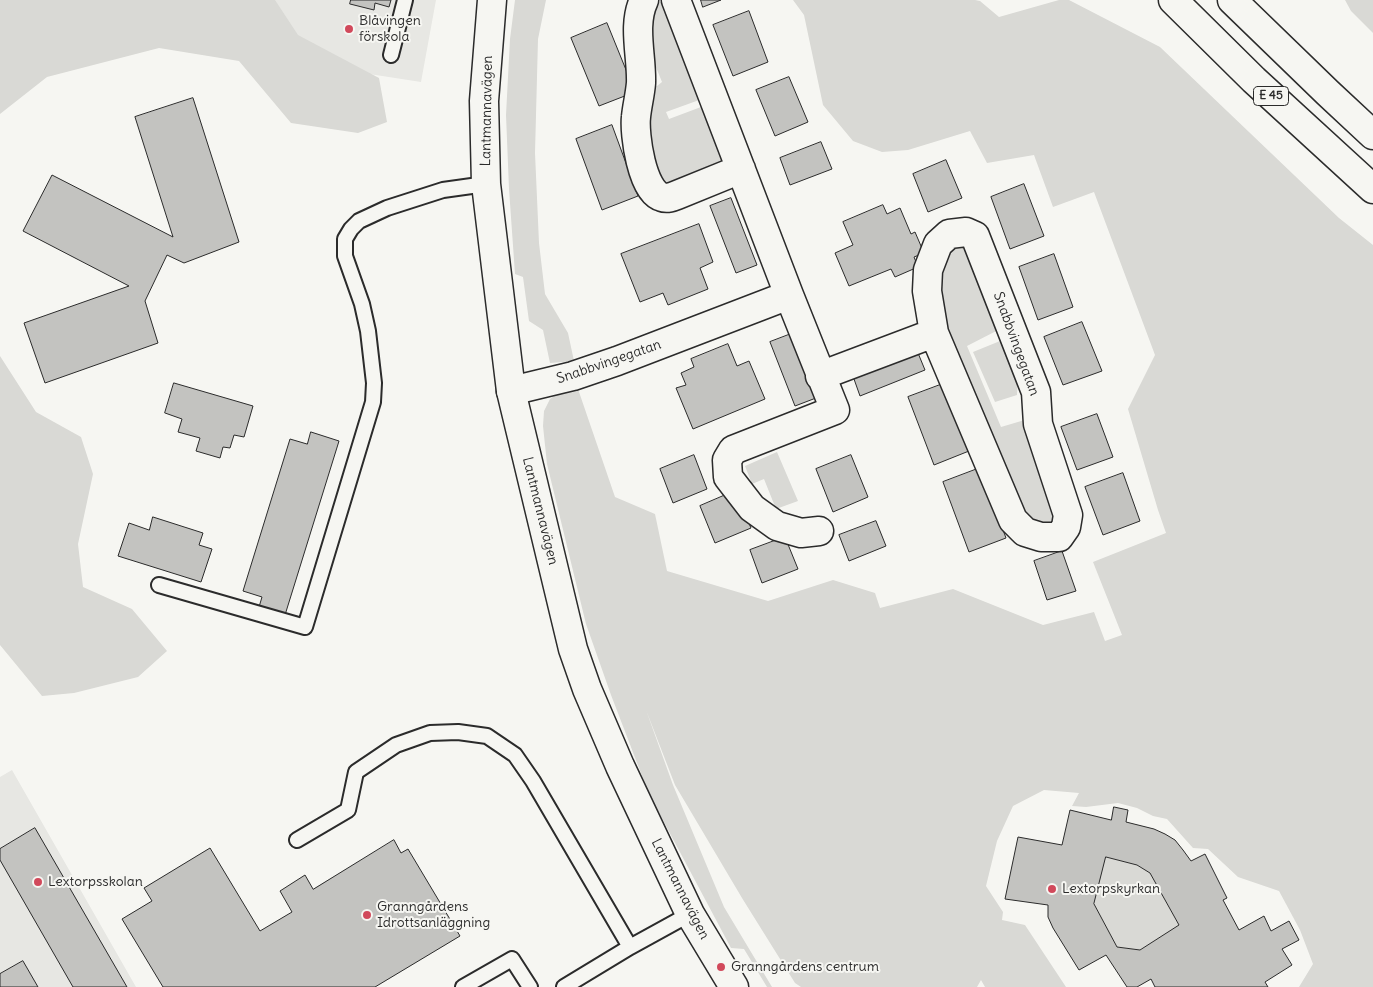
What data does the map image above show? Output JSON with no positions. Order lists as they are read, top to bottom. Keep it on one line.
{"streets":{"main road":["E 45","Lantmannavägen","Snabbvingegatan"]},"crossings":[["Lantmannavägen","Snabbvingegatan"]],"places":["Blåvingen förskola","Lextorpsskolan","Lextorpskyrkan","Granngårdens Idrottsanläggning","Granngårdens centrum"]}
